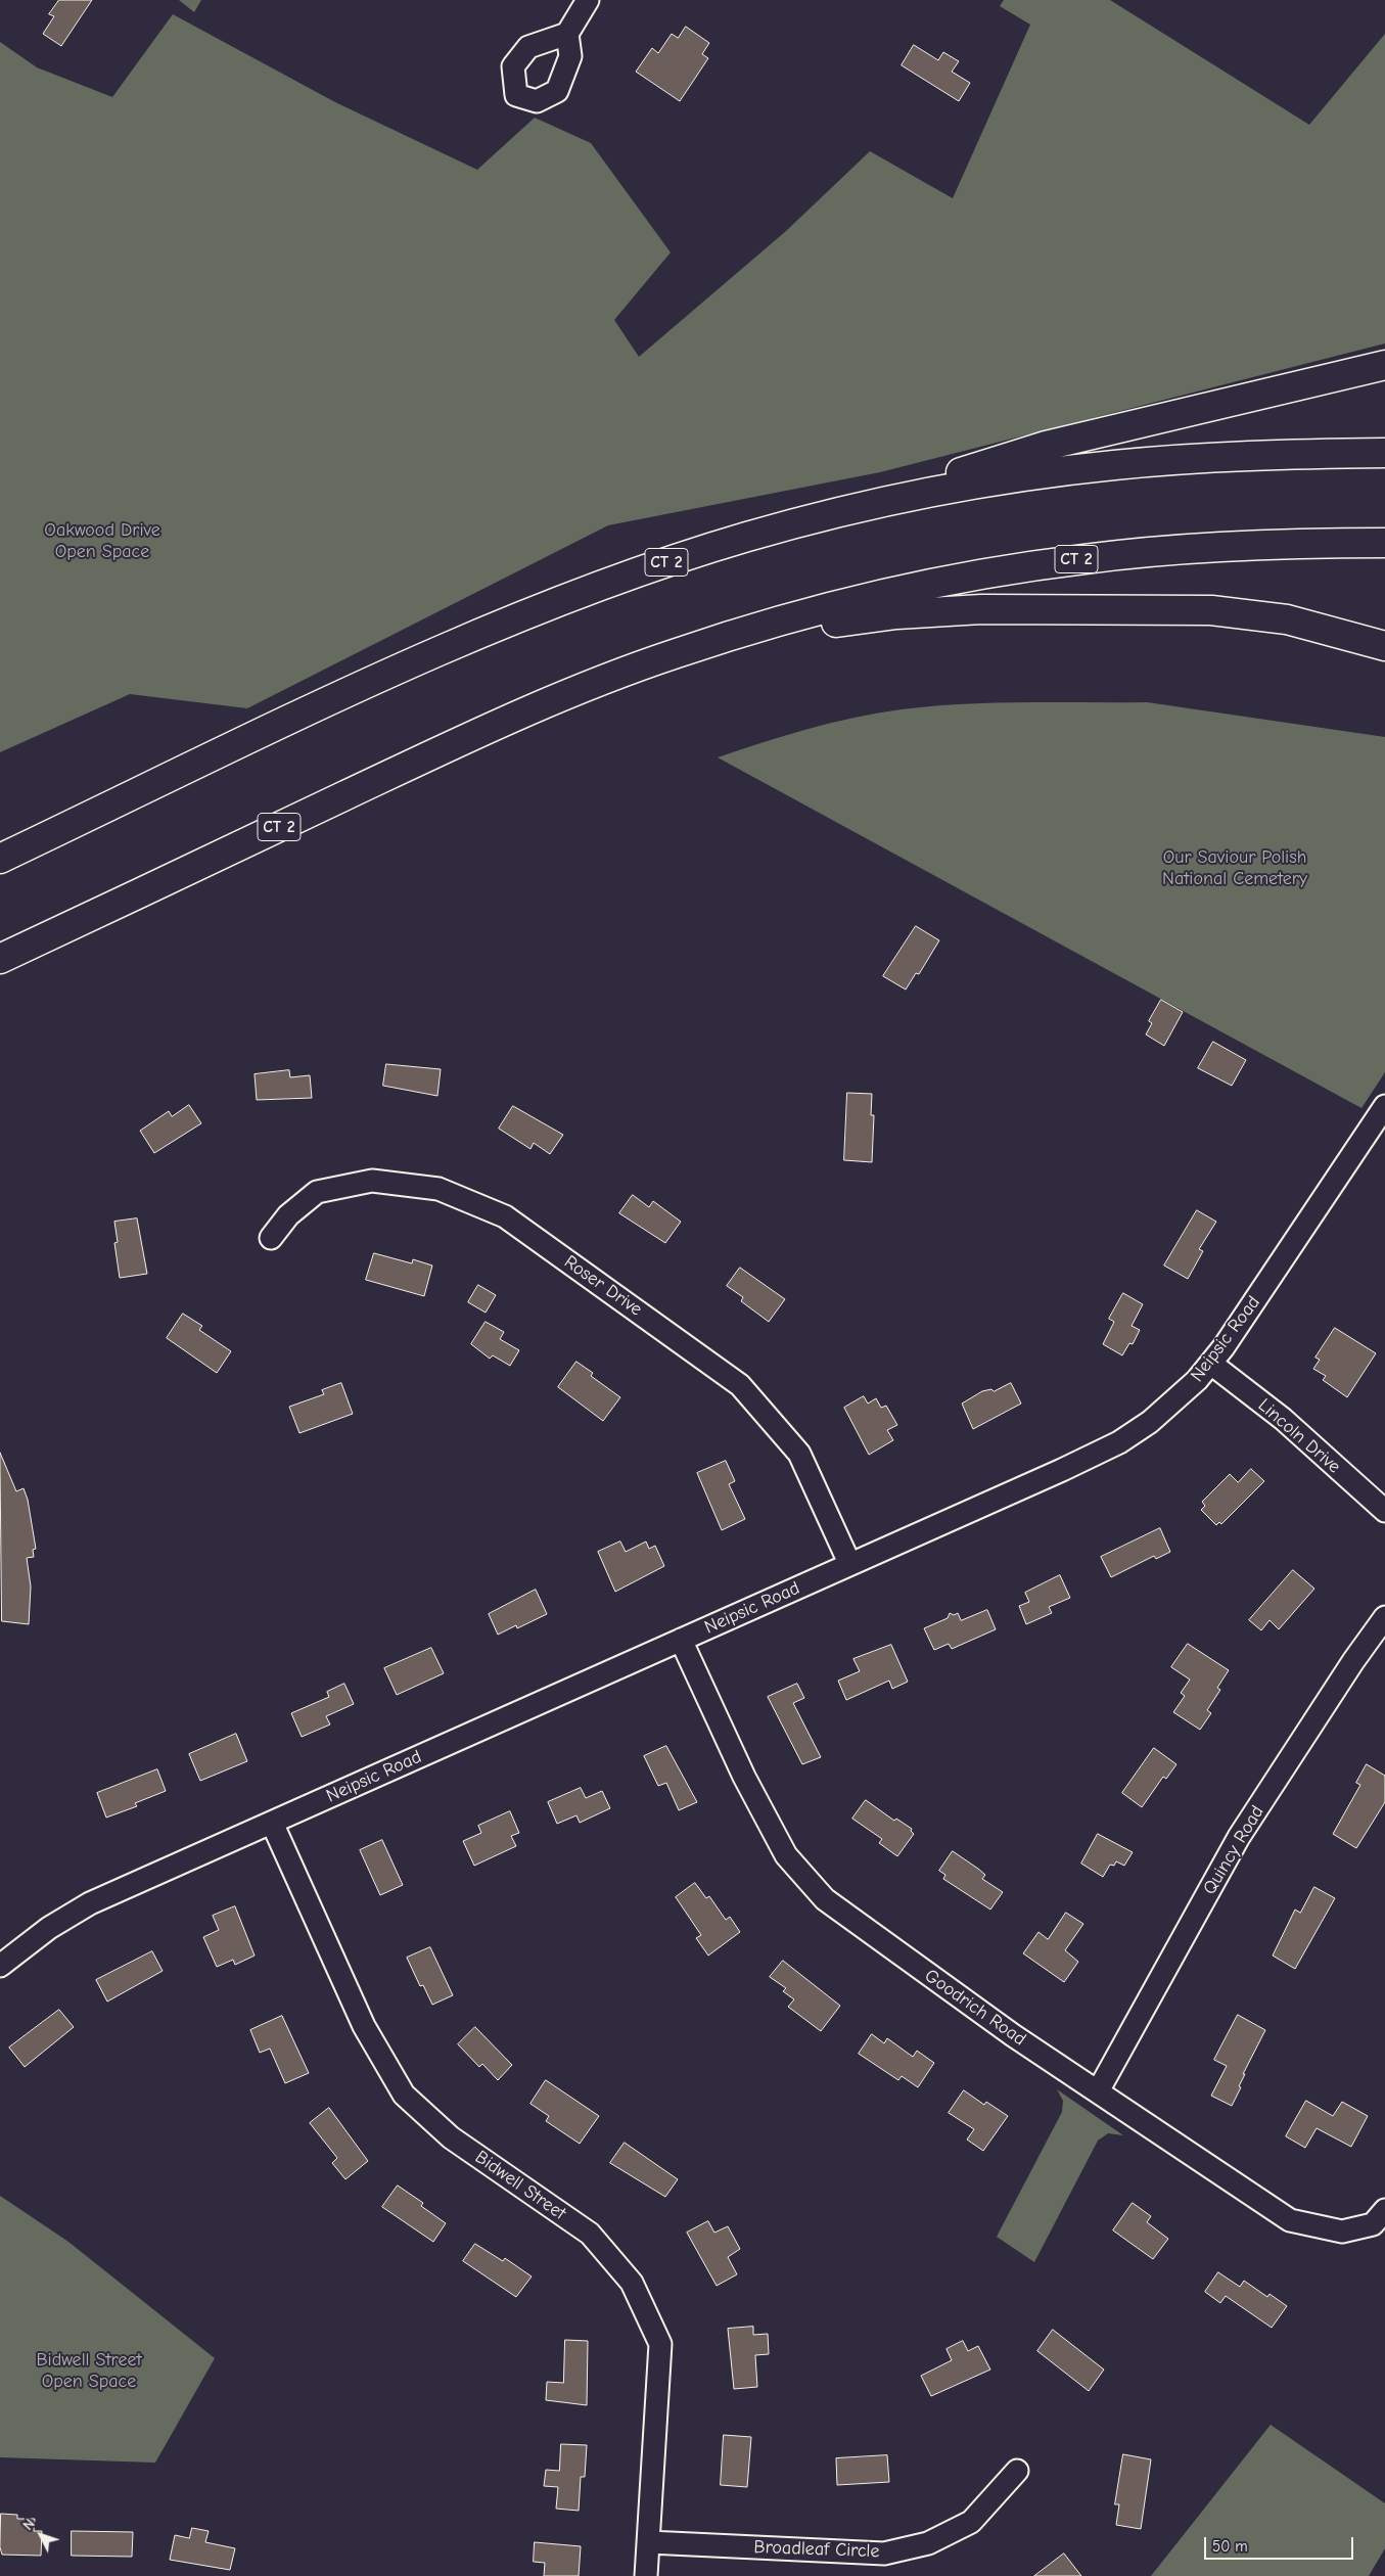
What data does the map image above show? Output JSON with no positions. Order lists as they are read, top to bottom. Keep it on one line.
{"streets":{"highway":["CT 2"],"street":["Roser Drive","Neipsic Road","Lincoln Drive","Quincy Road","Goodrich Road","Bidwell Street","Broadleaf Circle"]},"crossings":[["Roser Drive","Neipsic Road"],["Neipsic Road","Lincoln Drive"],["Neipsic Road","Goodrich Road"],["Neipsic Road","Bidwell Street"],["Quincy Road","Goodrich Road"],["Bidwell Street","Broadleaf Circle"]],"parks":["Oakwood Drive Open Space","Our Saviour Polish National Cemetery","Bidwell Street Open Space"],"scale_bar":"50 m","north":"top left"}
